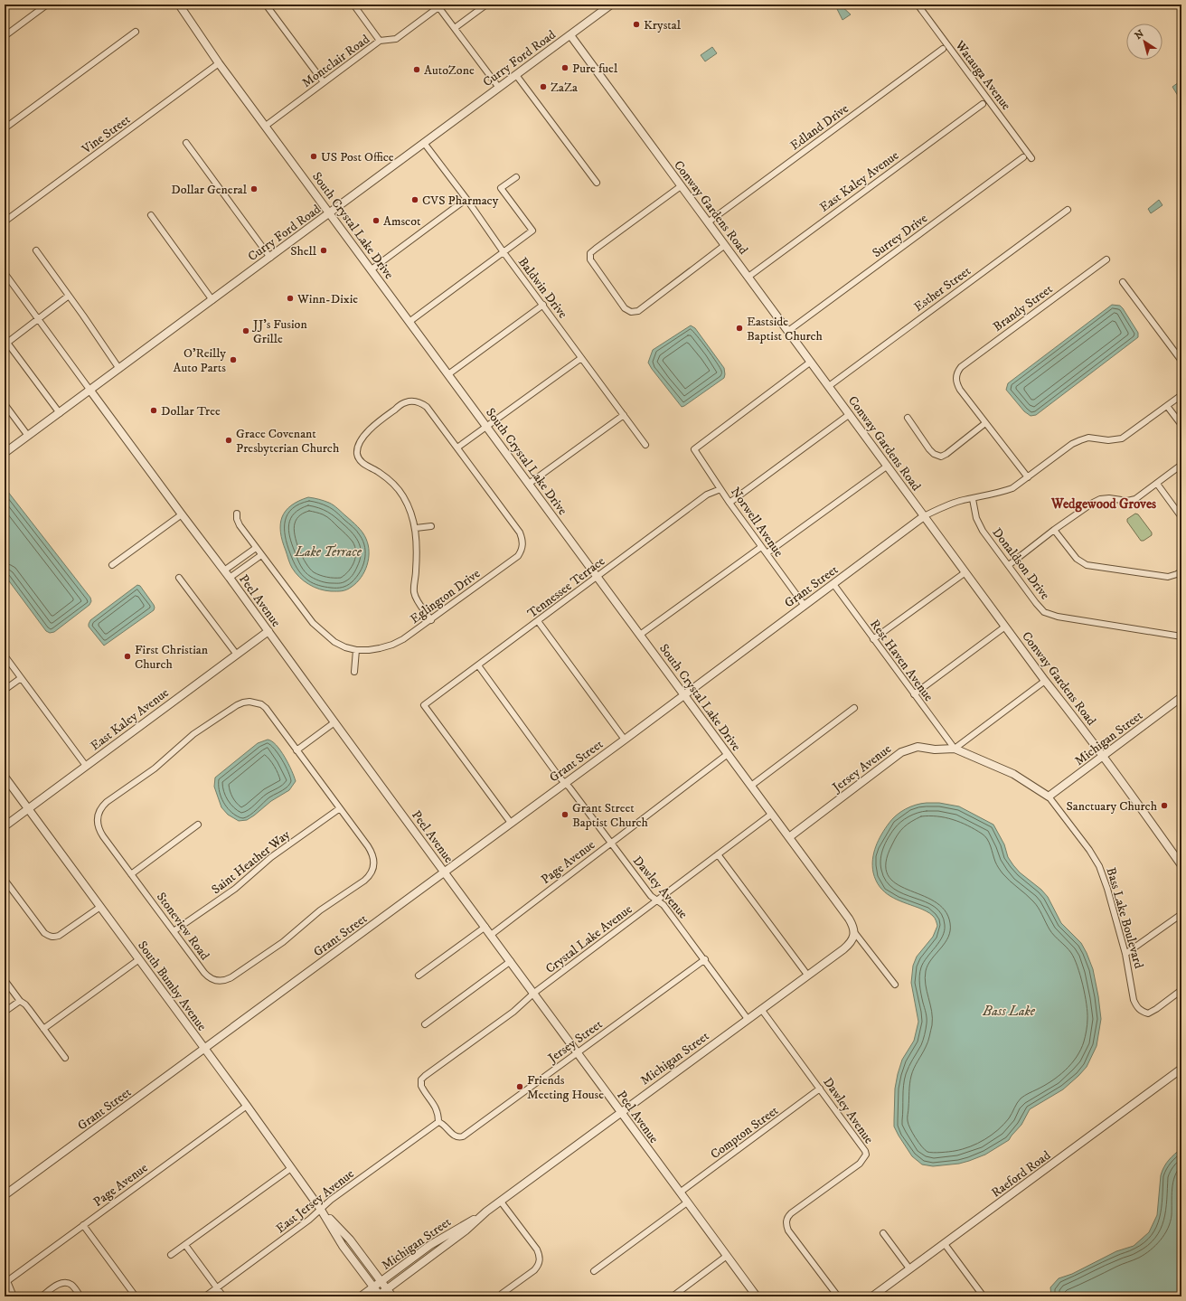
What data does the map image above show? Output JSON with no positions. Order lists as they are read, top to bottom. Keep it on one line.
{"streets":{"street":["Curry Ford Road","Montclair Road","Watauga Avenue","Edland Drive","Vine Street","East Kaley Avenue","Conway Gardens Road","South Crystal Lake Drive","Surrey Drive","Baldwin Drive","Esther Street","Brandy Street","Norwell Avenue","Donaldson Drive","Grant Street","Tennessee Terrace","Eglington Drive","Peel Avenue","Rest Haven Avenue","Michigan Street","Jersey Avenue","Saint Heather Way","Page Avenue","Dawley Avenue","Bass Lake Boulevard","Stoneview Road","Crystal Lake Avenue","South Bumby Avenue","Jersey Street","Compton Street","Raeford Road","East Jersey Avenue"]},"crossings":[["Curry Ford Road","Conway Gardens Road"],["Curry Ford Road","South Crystal Lake Drive"],["Curry Ford Road","Baldwin Drive"],["Curry Ford Road","Peel Avenue"],["Montclair Road","South Crystal Lake Drive"],["Edland Drive","Conway Gardens Road"],["Vine Street","South Crystal Lake Drive"],["East Kaley Avenue","Conway Gardens Road"],["East Kaley Avenue","Peel Avenue"],["East Kaley Avenue","South Bumby Avenue"],["Conway Gardens Road","Surrey Drive"],["Conway Gardens Road","Esther Street"],["Conway Gardens Road","Norwell Avenue"],["Conway Gardens Road","Grant Street"],["Conway Gardens Road","Michigan Street"],["South Crystal Lake Drive","Grant Street"],["South Crystal Lake Drive","Tennessee Terrace"],["South Crystal Lake Drive","Michigan Street"],["South Crystal Lake Drive","Jersey Avenue"],["South Crystal Lake Drive","Page Avenue"],["South Crystal Lake Drive","Crystal Lake Avenue"],["Norwell Avenue","Grant Street"],["Norwell Avenue","Tennessee Terrace"],["Donaldson Drive","Grant Street"],["Grant Street","Tennessee Terrace"],["Grant Street","Peel Avenue"],["Grant Street","Rest Haven Avenue"],["Grant Street","Dawley Avenue"],["Grant Street","South Bumby Avenue"],["Tennessee Terrace","Dawley Avenue"],["Peel Avenue","Michigan Street"],["Peel Avenue","Page Avenue"],["Peel Avenue","Crystal Lake Avenue"],["Peel Avenue","Jersey Street"],["Peel Avenue","Compton Street"],["Rest Haven Avenue","Jersey Avenue"],["Rest Haven Avenue","Bass Lake Boulevard"],["Michigan Street","Dawley Avenue"],["Michigan Street","Bass Lake Boulevard"],["Michigan Street","South Bumby Avenue"],["Jersey Avenue","Bass Lake Boulevard"],["Saint Heather Way","Stoneview Road"],["Page Avenue","Dawley Avenue"],["Page Avenue","South Bumby Avenue"],["Dawley Avenue","Crystal Lake Avenue"],["Dawley Avenue","Jersey Street"],["Dawley Avenue","Compton Street"],["Crystal Lake Avenue","Jersey Street"],["Crystal Lake Avenue","East Jersey Avenue"],["South Bumby Avenue","East Jersey Avenue"],["Jersey Street","East Jersey Avenue"]],"districts":["Wedgewood Groves"],"water":["Lake Terrace","Bass Lake"],"places":["Krystal","Pure fuel","AutoZone","ZaZa","US Post Office","Dollar General","CVS Pharmacy","Amscot","Shell","Winn-Dixie","Eastside Baptist Church","JJ's Fusion Grille","O'Reilly Auto Parts","Dollar Tree","Grace Covenant Presbyterian Church","First Christian Church","Sanctuary Church","Grant Street Baptist Church","Friends Meeting House"],"north":"top left"}
